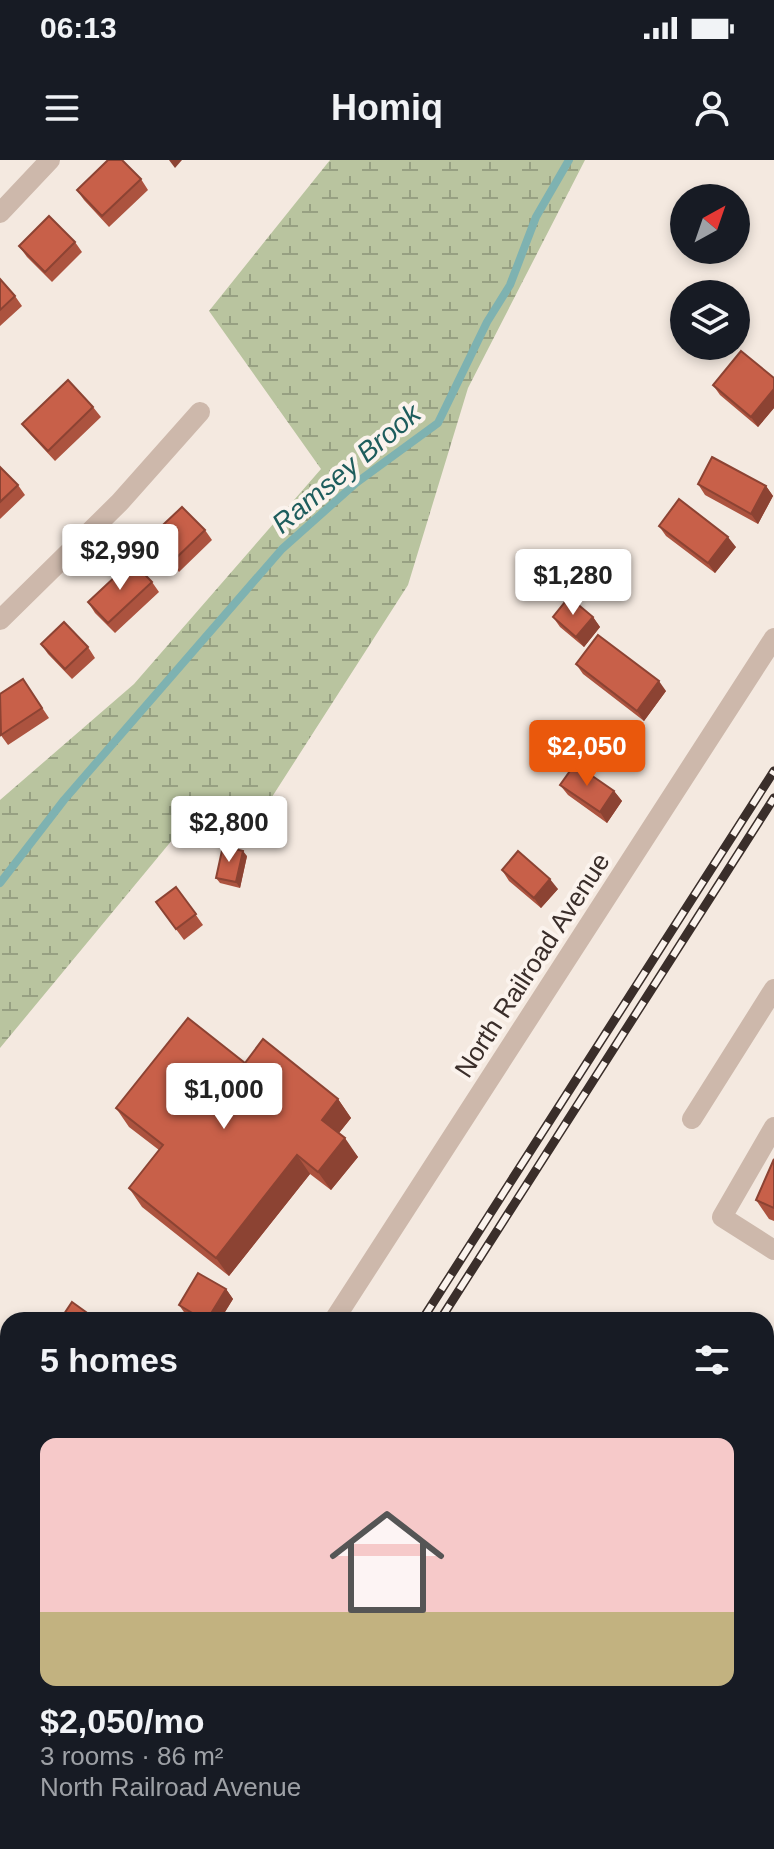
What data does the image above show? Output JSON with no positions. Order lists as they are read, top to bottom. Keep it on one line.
{"streets":{"street":["North Railroad Avenue"]},"water":["Ramsey Brook"],"north":"top right","page":{"status":"06:13","header":"Homiq","price":["$2,990","$1,280","$2,050","$2,800","$1,000"],"heading":"5 homes","list":[{"name":"$2,050/mo","note":"3 rooms · 86 m² · North Railroad Avenue"}]}}
